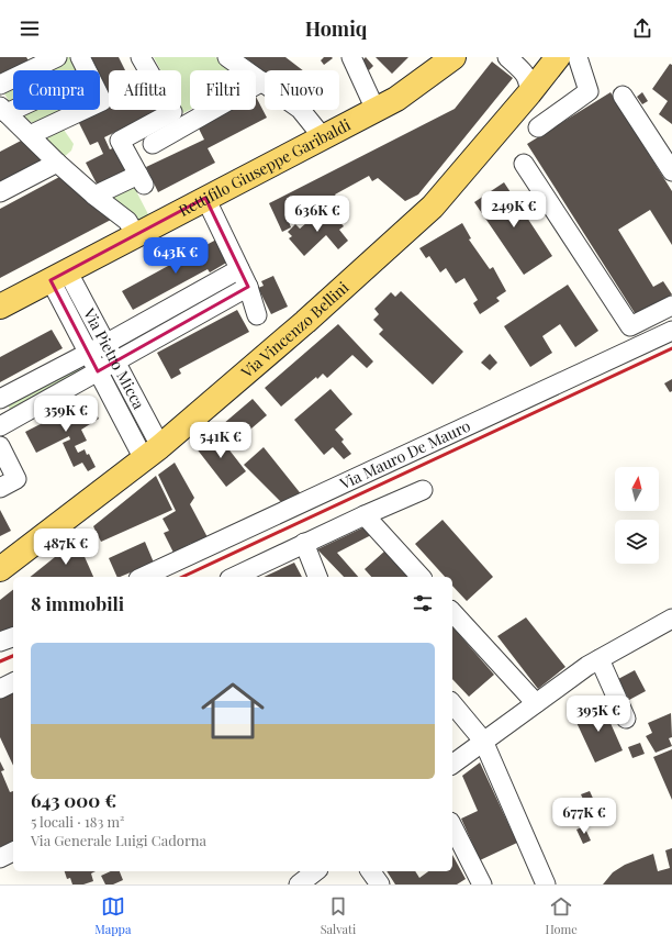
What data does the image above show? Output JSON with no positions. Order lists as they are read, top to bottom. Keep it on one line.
{"streets":{"main road":["Rettifilo Giuseppe Garibaldi","Via Vincenzo Bellini"],"street":["Via Pietro Micca","Via Mauro De Mauro"]},"crossings":[["Rettifilo Giuseppe Garibaldi","Via Pietro Micca"],["Via Vincenzo Bellini","Via Pietro Micca"]],"north":"top","page":{"header":"Homiq","chip":["Compra","Affitta","Filtri","Nuovo"],"price":["249K €","636K €","643K €","359K €","541K €","487K €","395K €","677K €"],"heading":"8 immobili","list":[{"name":"643 000 €","note":"5 locali · 183 m² · Via Generale Luigi Cadorna"}],"tabs":["Mappa","Salvati","Home"]}}
